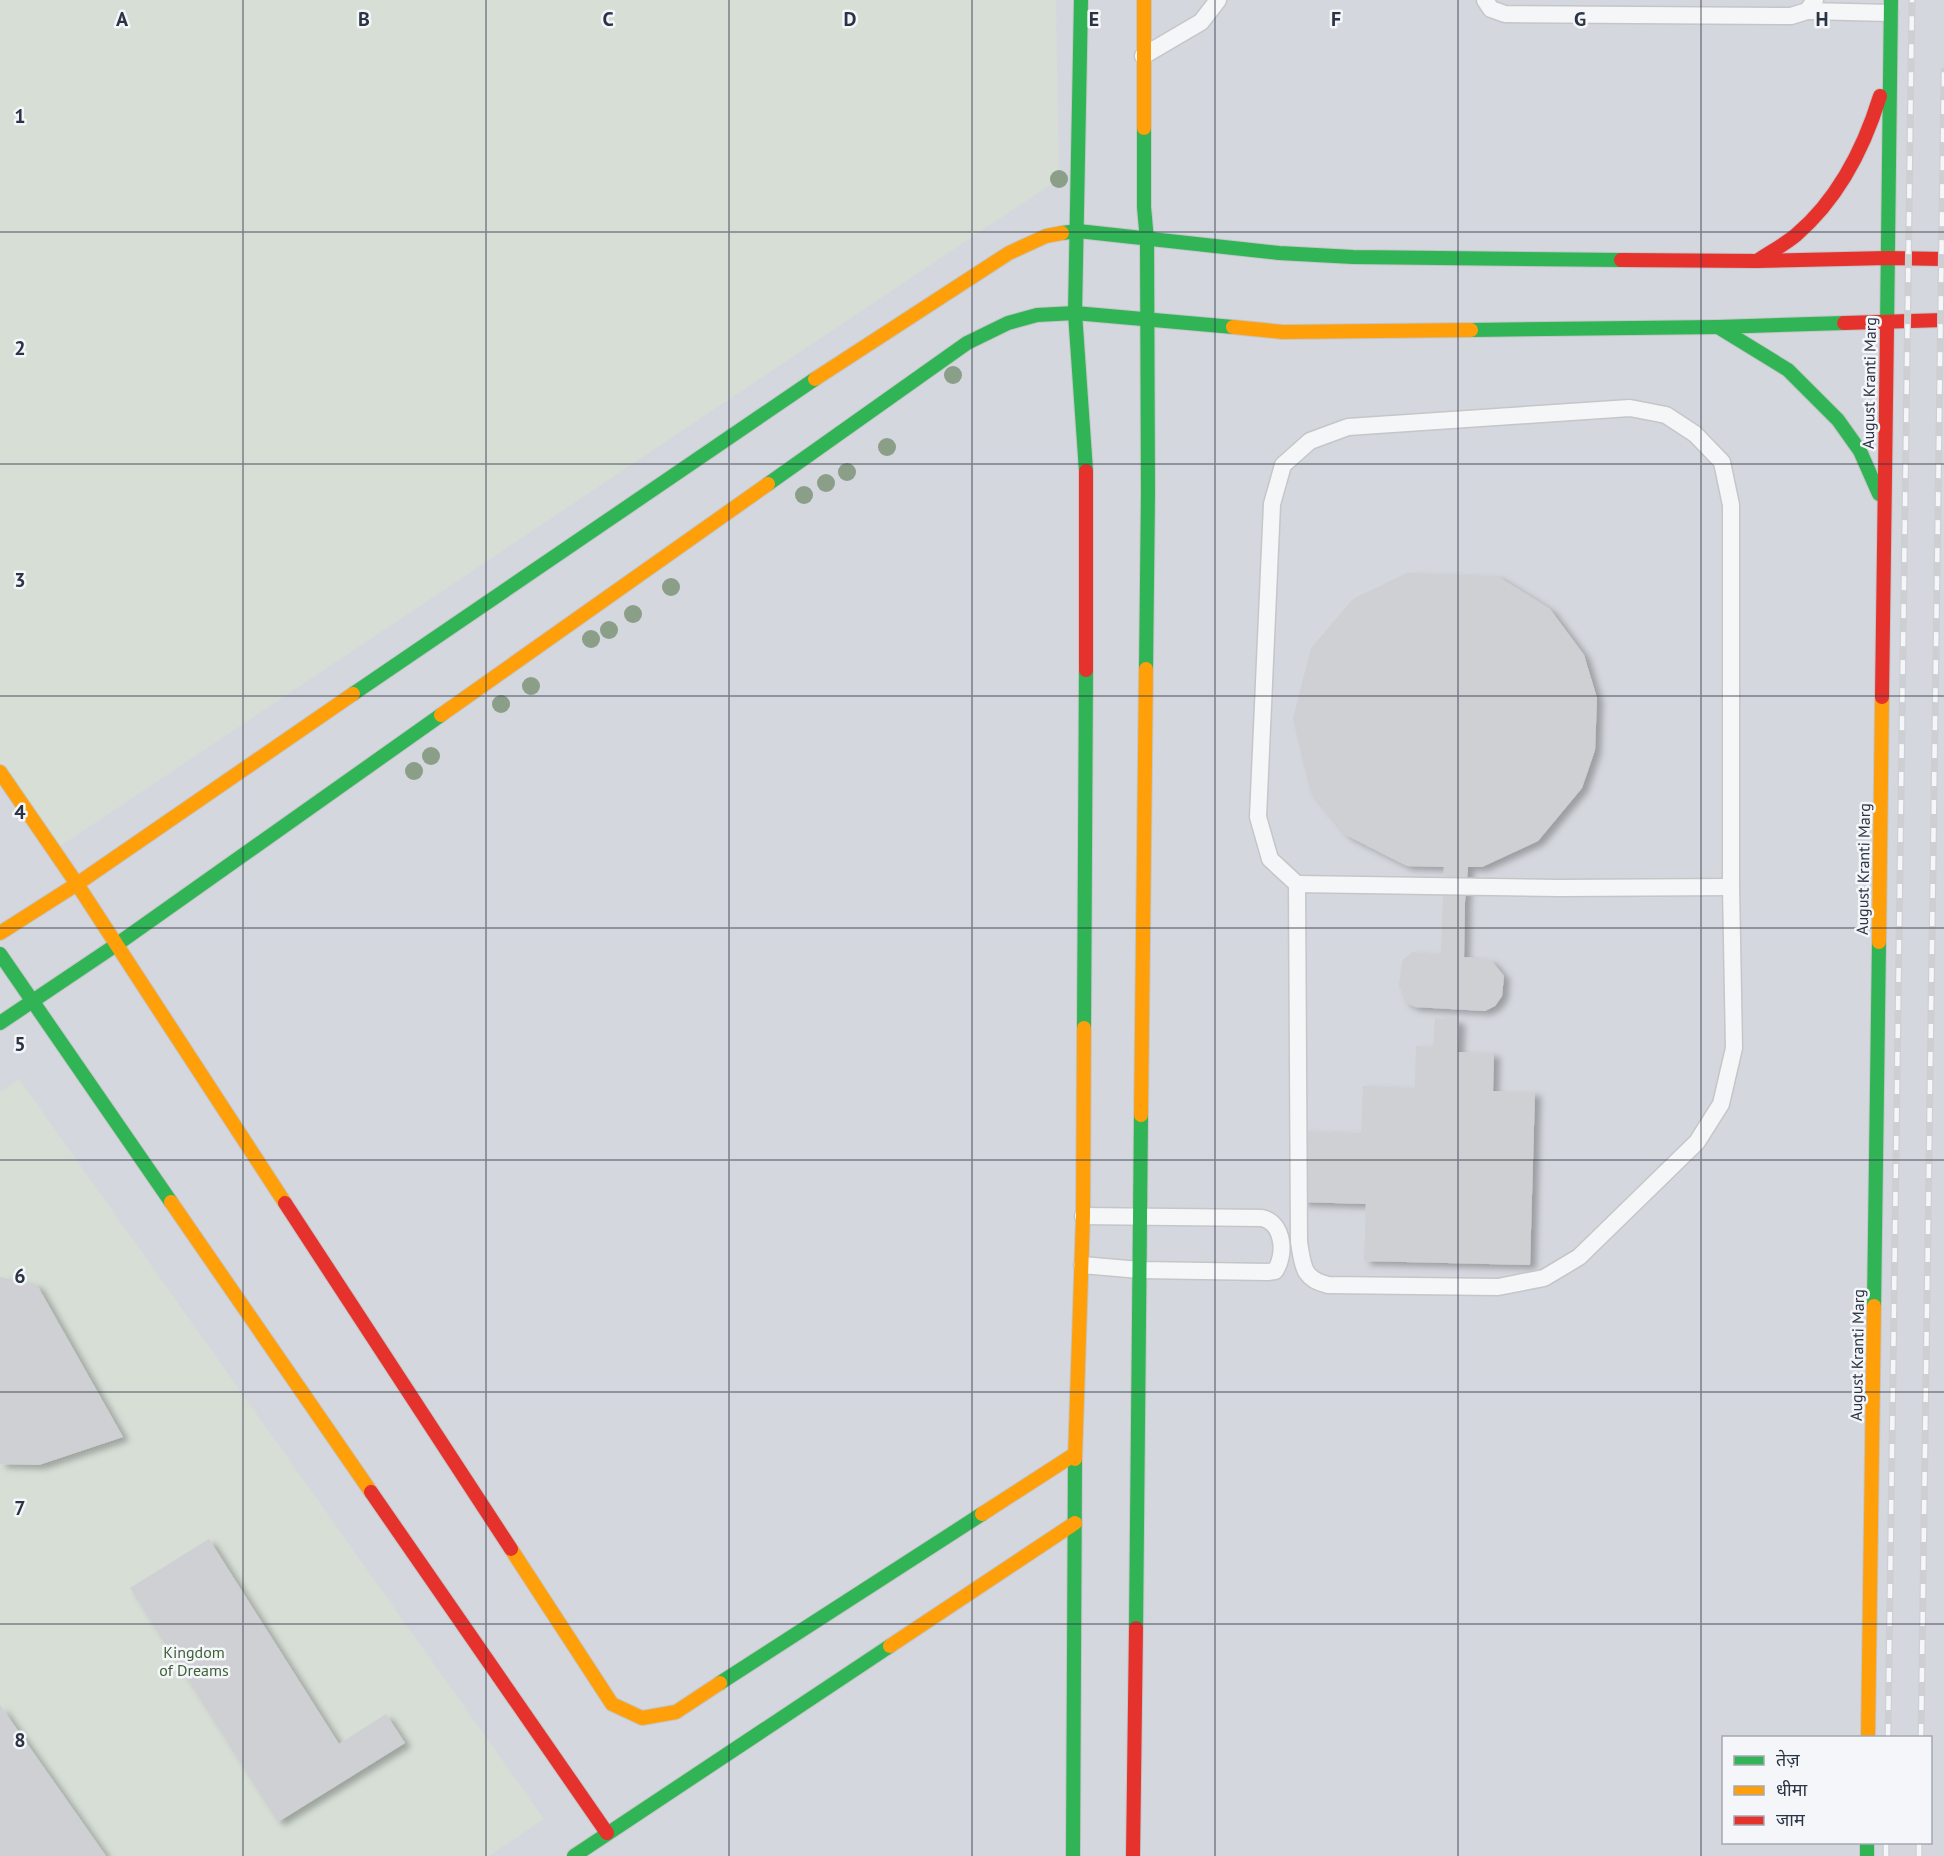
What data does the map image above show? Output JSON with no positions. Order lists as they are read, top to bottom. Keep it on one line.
{"streets":{"street":["August Kranti Marg"]},"parks":["Kingdom of Dreams"],"legend":["तेज़","धीमा","जाम"],"grid":{"columns":["A","B","C","D","E","F","G","H"],"rows":["1","2","3","4","5","6","7","8"]}}
